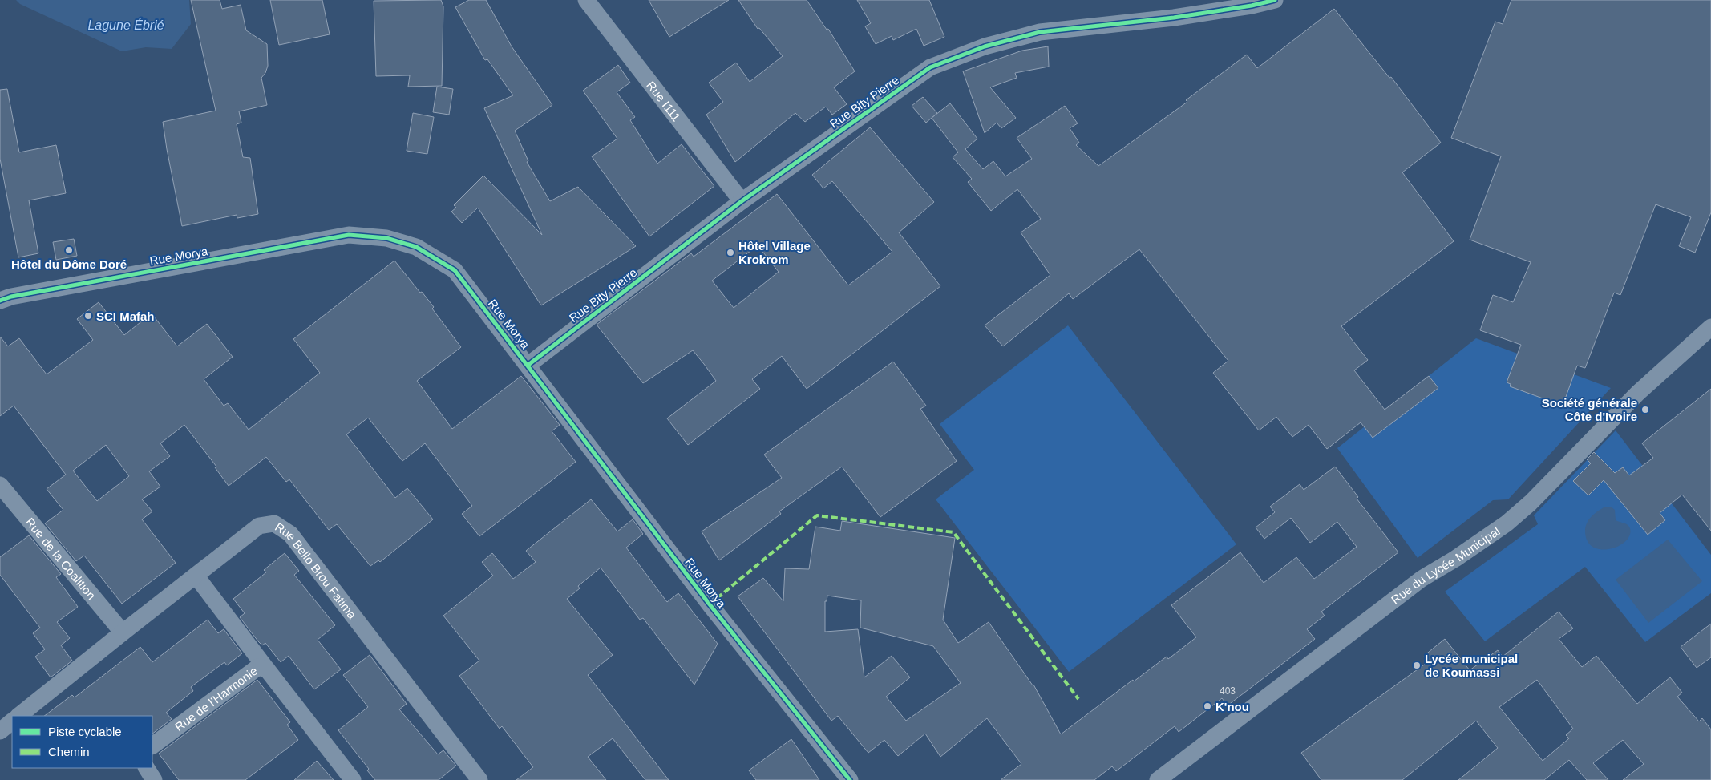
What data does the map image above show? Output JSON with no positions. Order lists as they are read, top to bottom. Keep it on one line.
{"streets":{"street":["Rue I111","Rue Bity Pierre","Rue Morya","Rue de la Coalition","Rue du Lycée Municipal","Rue Bello Brou Fatima","Rue de l'Harmonie"]},"crossings":[["Rue I111","Rue Bity Pierre"],["Rue Bity Pierre","Rue Morya"],["Rue de la Coalition","Rue Bello Brou Fatima"]],"water":["Lagune Ébrié"],"places":["Hôtel du Dôme Doré","Hôtel Village Krokrom","SCI Mafah","Société générale Côte d'Ivoire","Lycée municipal de Koumassi","K'nou"],"house_numbers":["403"],"legend":["Piste cyclable","Chemin"]}
